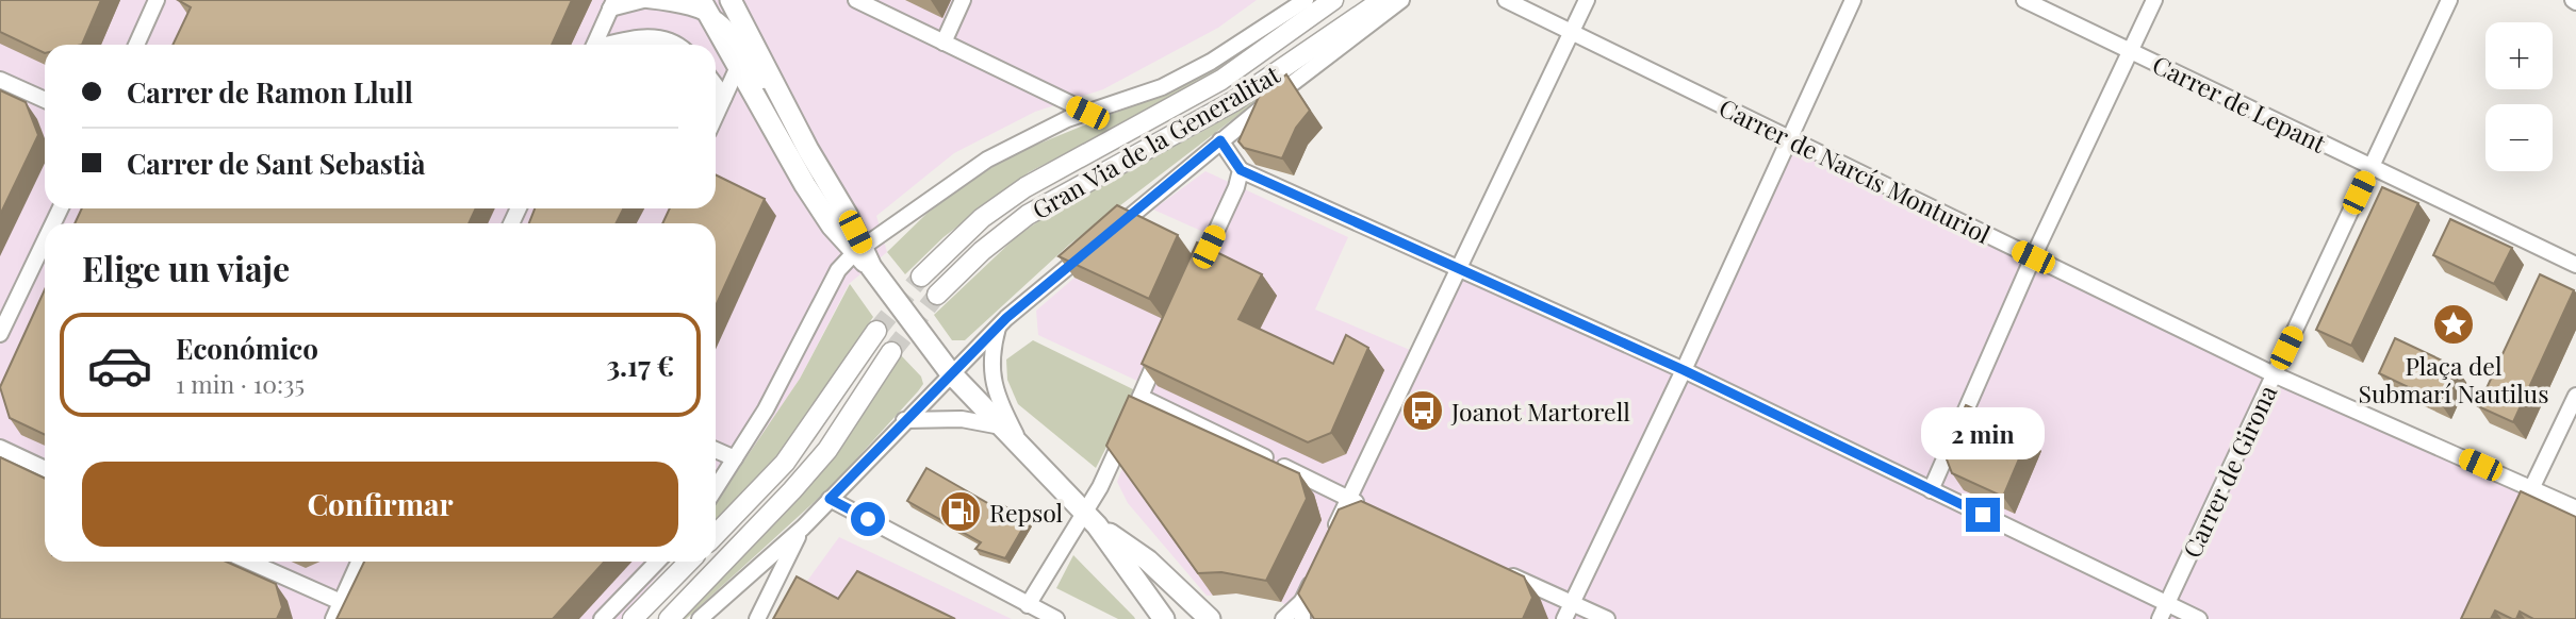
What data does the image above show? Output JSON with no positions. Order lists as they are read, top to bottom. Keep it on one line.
{"streets":{"street":["Carrer de Lepant","Gran Via de la Generalitat","Carrer de Narcís Monturiol","Carrer de Girona"]},"crossings":[["Carrer de Lepant","Carrer de Girona"],["Carrer de Narcís Monturiol","Carrer de Girona"]],"places":{"place":["Plaça del Submarí Nautilus"],"bus stop":["Joanot Martorell"],"fuel station":["Repsol"]},"page":{"map_buttons":["+","−"],"banner":["Carrer de Ramon Llull","Carrer de Sant Sebastià"],"heading":"Elige un viaje","list":[{"name":"Económico","note":"1 min · 10:35","value":"3.17 €"}],"bubble":"2 min","buttons":"Confirmar"}}
